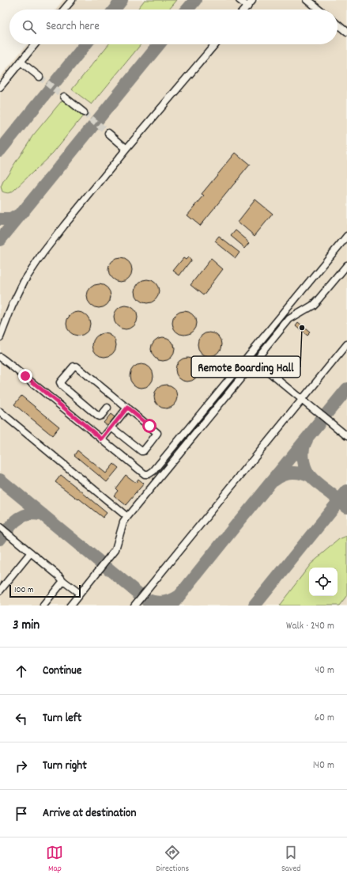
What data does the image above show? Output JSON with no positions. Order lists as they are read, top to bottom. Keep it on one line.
{"places":["Remote Boarding Hall"],"scale_bar":"100 m","page":{"search":"Search here","scale":"100 m","heading":["3 min","Walk · 240 m"],"list":[["Continue","40 m"],["Turn left","60 m"],["Turn right","140 m"],"Arrive at destination"],"nav":["Map","Directions","Saved"]}}
